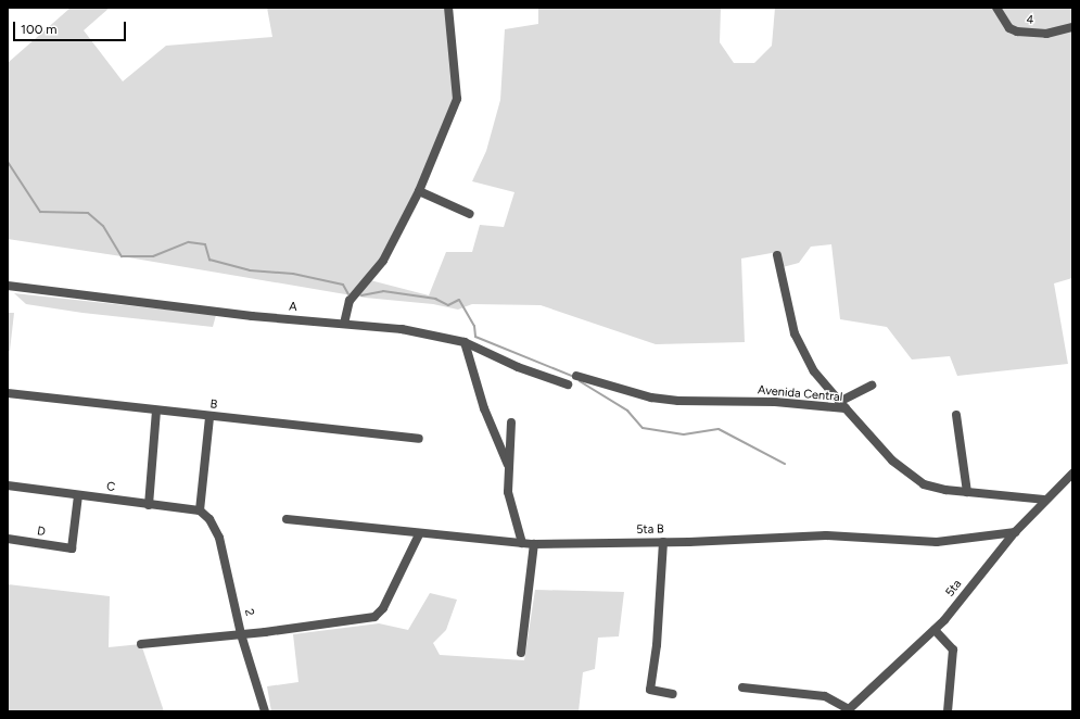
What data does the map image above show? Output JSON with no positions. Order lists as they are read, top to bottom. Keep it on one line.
{"streets":{"street":["4","A","Avenida Central","B","C","5ta B","D","5ta","2"]},"crossings":[["Avenida Central","5ta"],["C","D"],["C","2"],["5ta B","5ta"]],"scale_bar":"100 m"}
